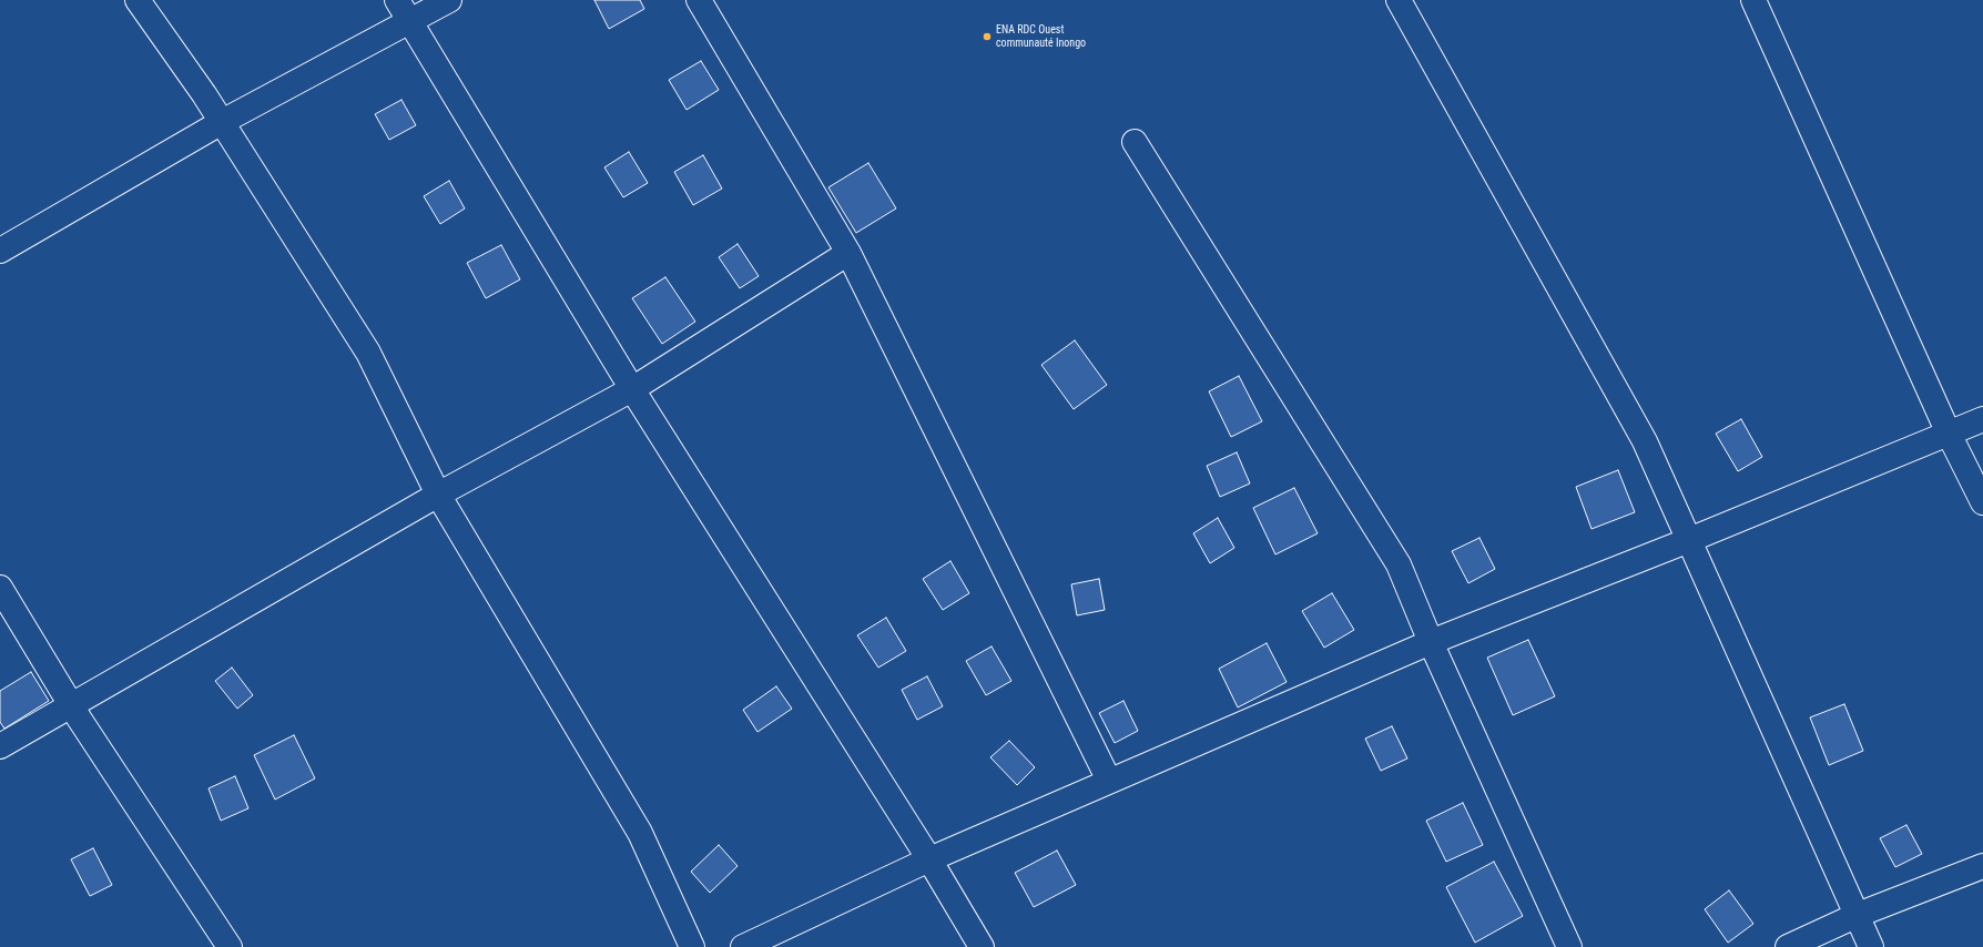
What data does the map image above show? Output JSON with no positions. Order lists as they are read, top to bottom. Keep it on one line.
{"places":["ENA RDC Ouest communauté Inongo"]}
